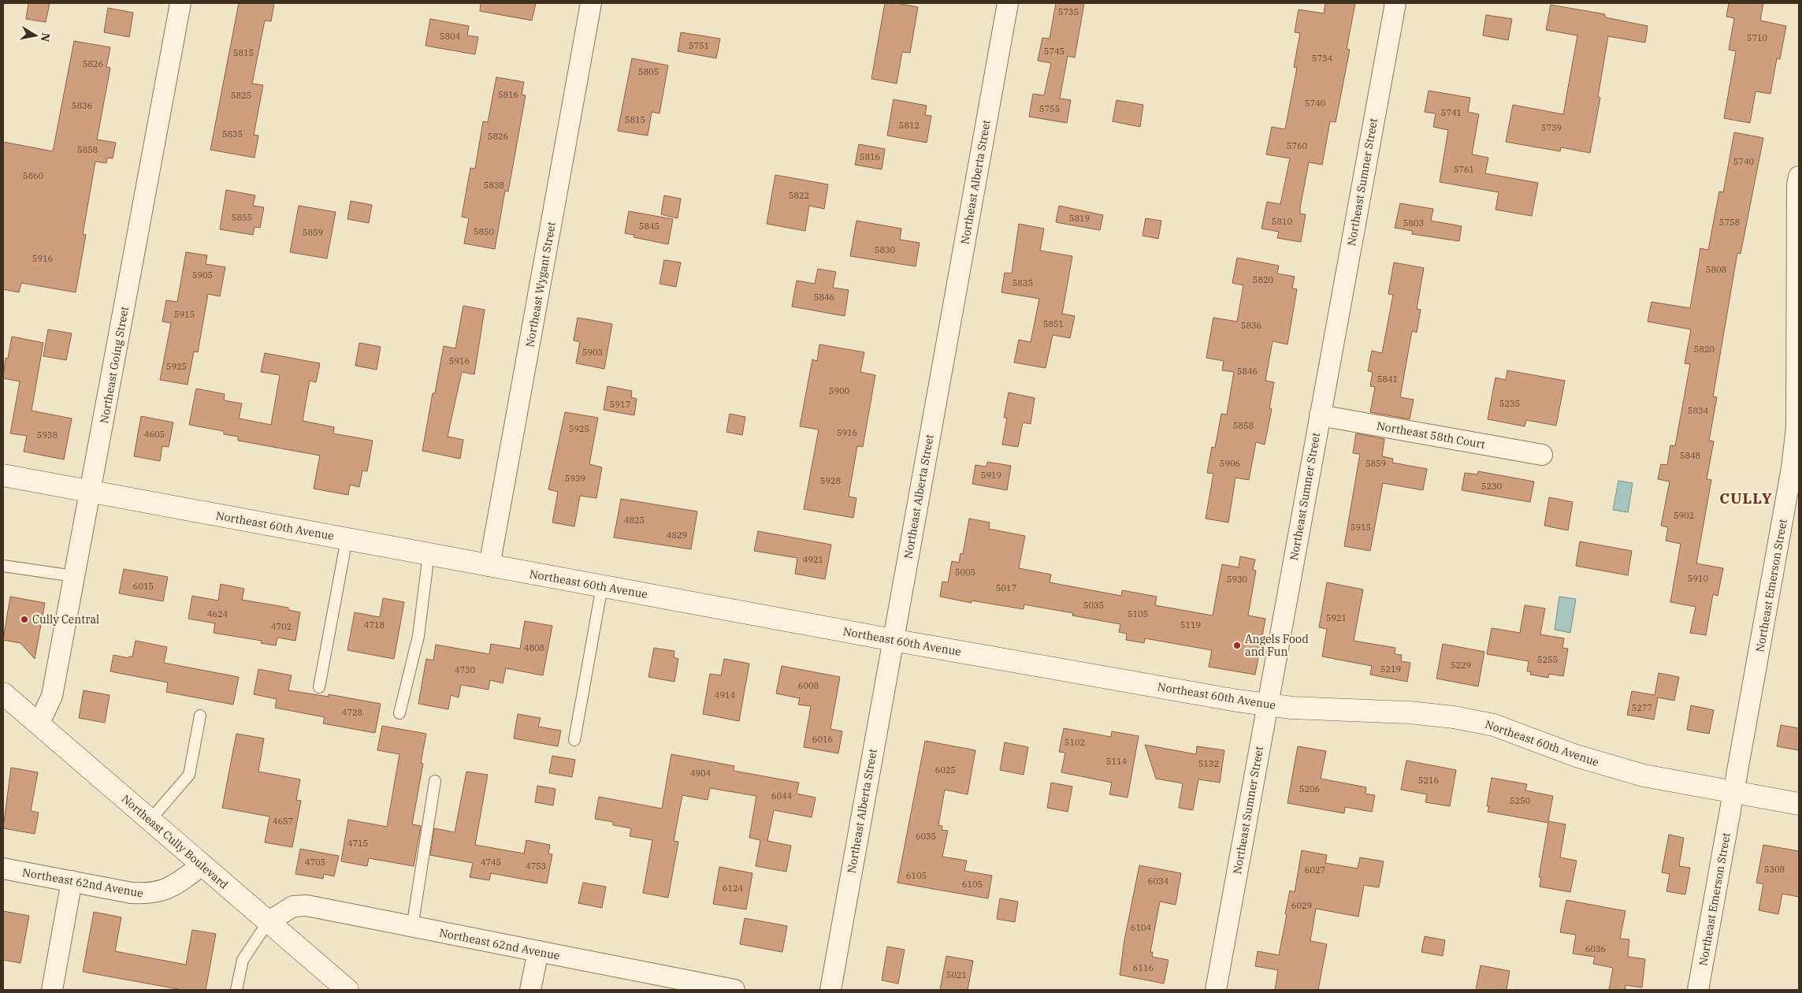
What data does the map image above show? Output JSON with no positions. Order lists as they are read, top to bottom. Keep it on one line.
{"streets":{"street":["Northeast Alberta Street","Northeast Sumner Street","Northeast Wygant Street","Northeast Going Street","Northeast 58th Court","Northeast 60th Avenue","Northeast Emerson Street","Northeast Cully Boulevard","Northeast 62nd Avenue"]},"crossings":[["Northeast Alberta Street","Northeast 60th Avenue"],["Northeast Sumner Street","Northeast 58th Court"],["Northeast Sumner Street","Northeast 60th Avenue"],["Northeast Wygant Street","Northeast 60th Avenue"],["Northeast Going Street","Northeast 60th Avenue"],["Northeast Going Street","Northeast Cully Boulevard"],["Northeast 60th Avenue","Northeast Emerson Street"],["Northeast Cully Boulevard","Northeast 62nd Avenue"]],"districts":["CULLY"],"places":["Cully Central","Angels Food and Fun"],"house_numbers":["5735","5804","5710","5751","5745","5815","5734","5826","5805","5816","5825","5740","5836","5755","5741","5815","5812","5739","5835","5826","5760","5858","5816","5740","5761","5860","5838","5822","5855","5819","5810","5758","5803","5845","5850","5859","5830","5916","5808","5905","5820","5835","5846","5915","5851","5836","5820","5903","5916","5925","5846","5841","5900","5235","5917","5834","5858","5925","5916","4605","5938","5848","5906","5859","5919","5939","5928","5230","5902","4825","5915","4829","4921","5005","5910","5930","6015","5017","5035","4624","5105","5921","4718","5119","4702","4808","5255","5229","5219","4730","6008","4914","5277","4728","6016","5102","5114","5132","6025","4904","5216","5206","6044","5250","4657","6035","4715","4705","4745","4753","5308","6027","6105","6034","6105","6124","6029","6104","6036","6116","5021"],"north":"right"}
